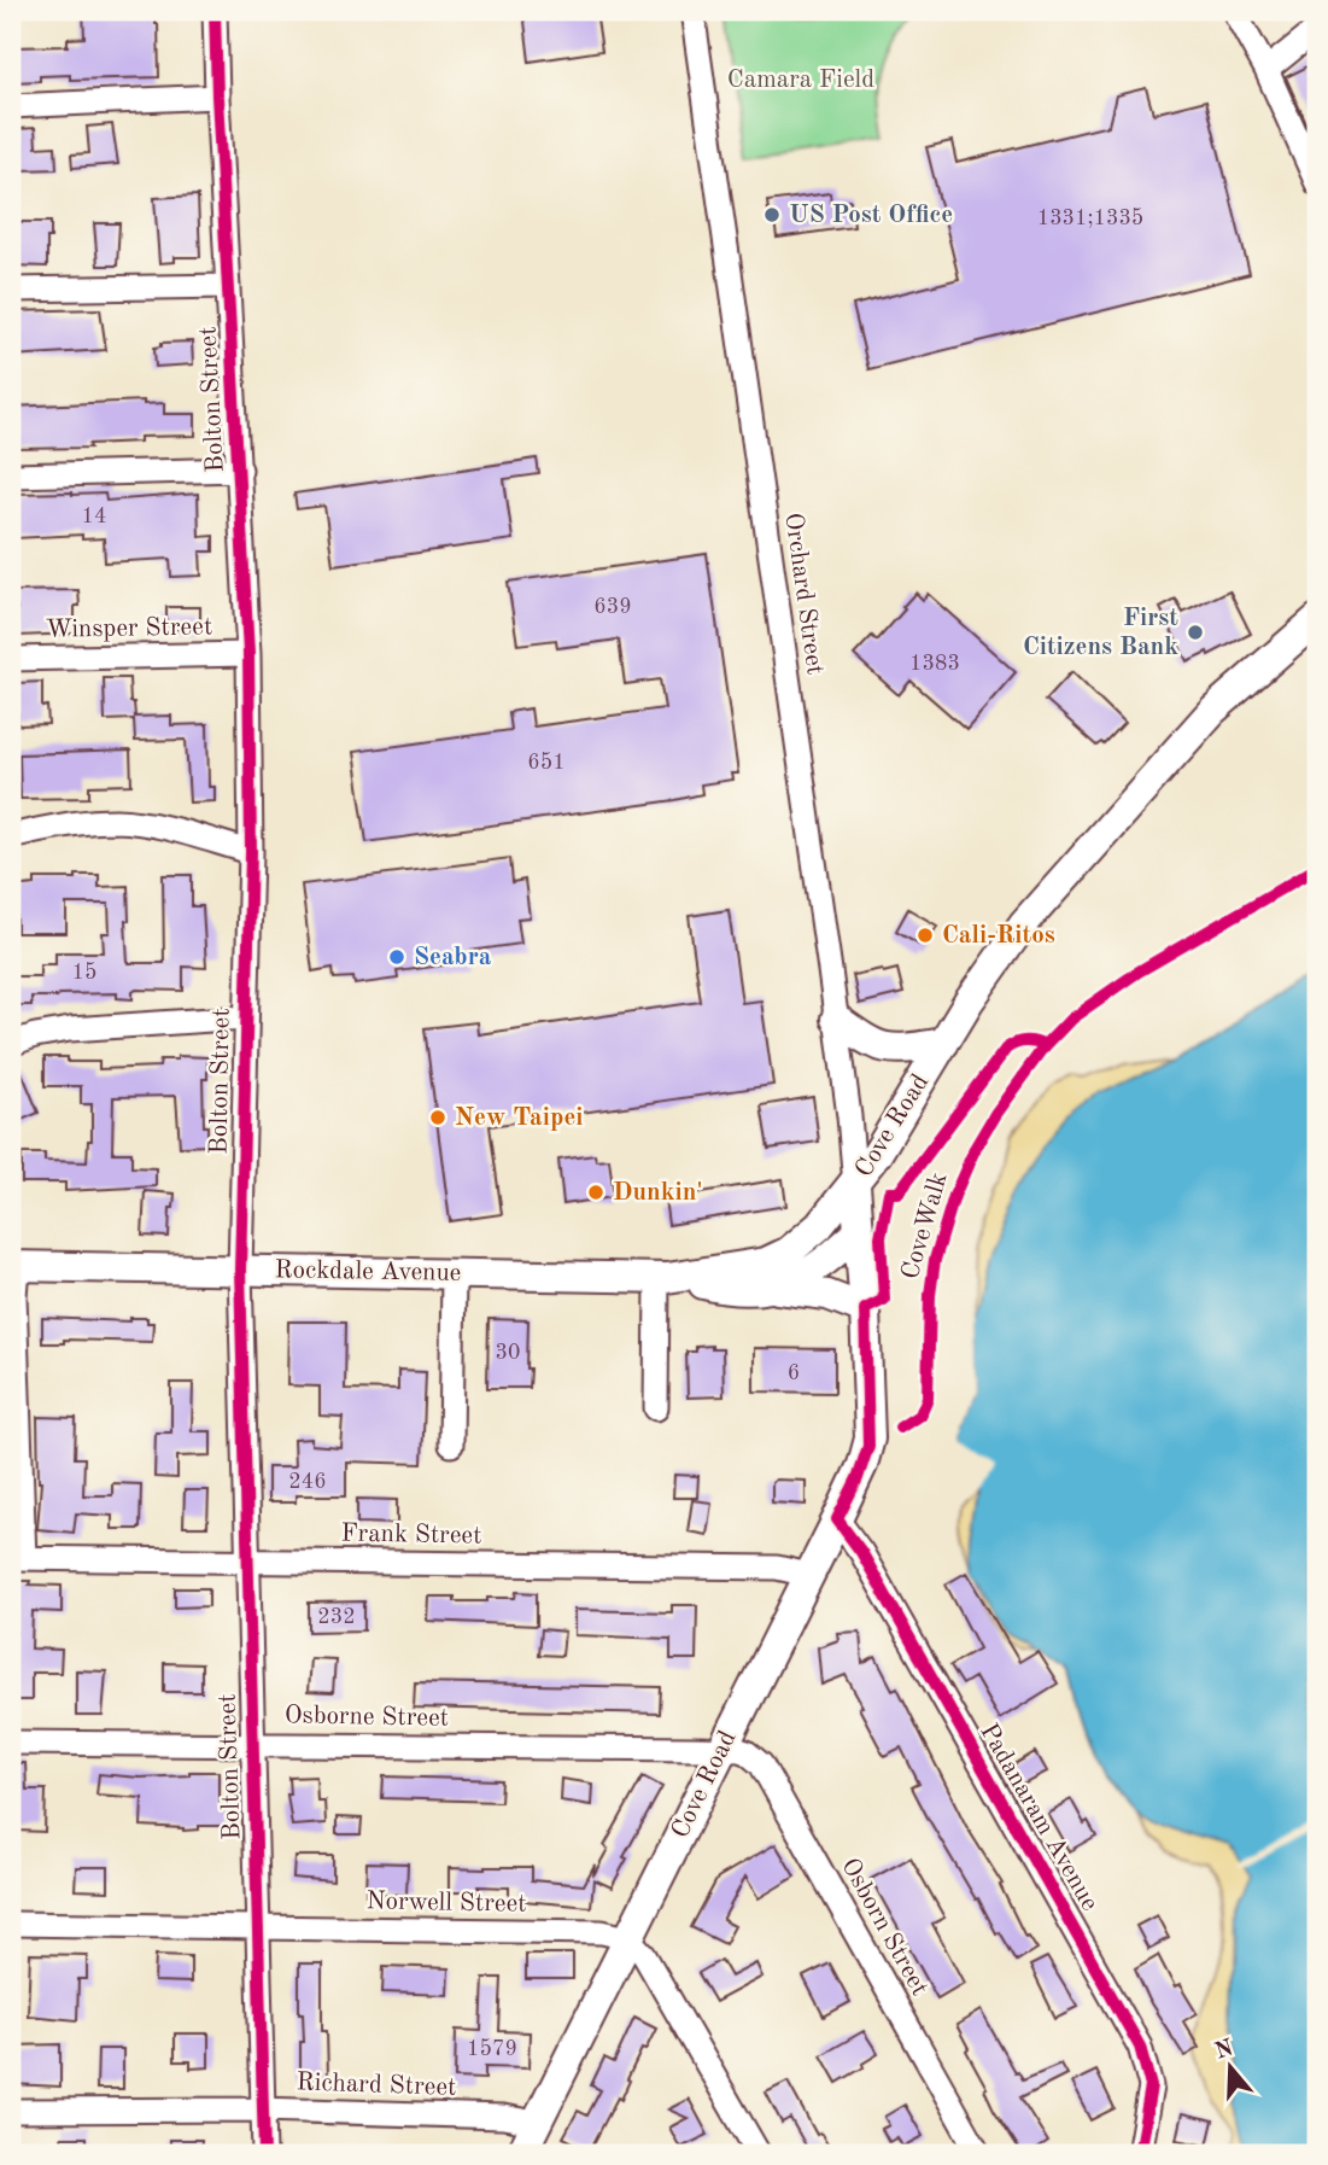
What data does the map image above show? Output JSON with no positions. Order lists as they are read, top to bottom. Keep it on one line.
{"streets":{"main road":["Cove Road","Rockdale Avenue"],"street":["Bolton Street","Orchard Street","Winsper Street","Frank Street","Osborne Street","Padanaram Avenue","Norwell Street","Osborn Street","Richard Street"],"cycle path":["CoveWalk"]},"crossings":[["Bolton Street","Winsper Street"],["Bolton Street","Rockdale Avenue"],["Bolton Street","Frank Street"],["Bolton Street","Osborne Street"],["Bolton Street","Norwell Street"],["Bolton Street","Richard Street"],["Orchard Street","Cove Road"],["Orchard Street","Rockdale Avenue"],["Cove Road","Rockdale Avenue"],["Cove Road","Frank Street"],["Cove Road","Osborne Street"],["Cove Road","Padanaram Avenue"],["Cove Road","Norwell Street"],["Cove Road","Osborn Street"],["Cove Road","Richard Street"],["Osborne Street","Osborn Street"]],"parks":["Camara Field"],"places":["US Post Office","First Citizens Bank","Cali-Ritos","Seabra","New Taipei","Dunkin'"],"house_numbers":["1331;1335","14","639","1383","651","15","30","6","246","232","1579"],"north":"top"}
